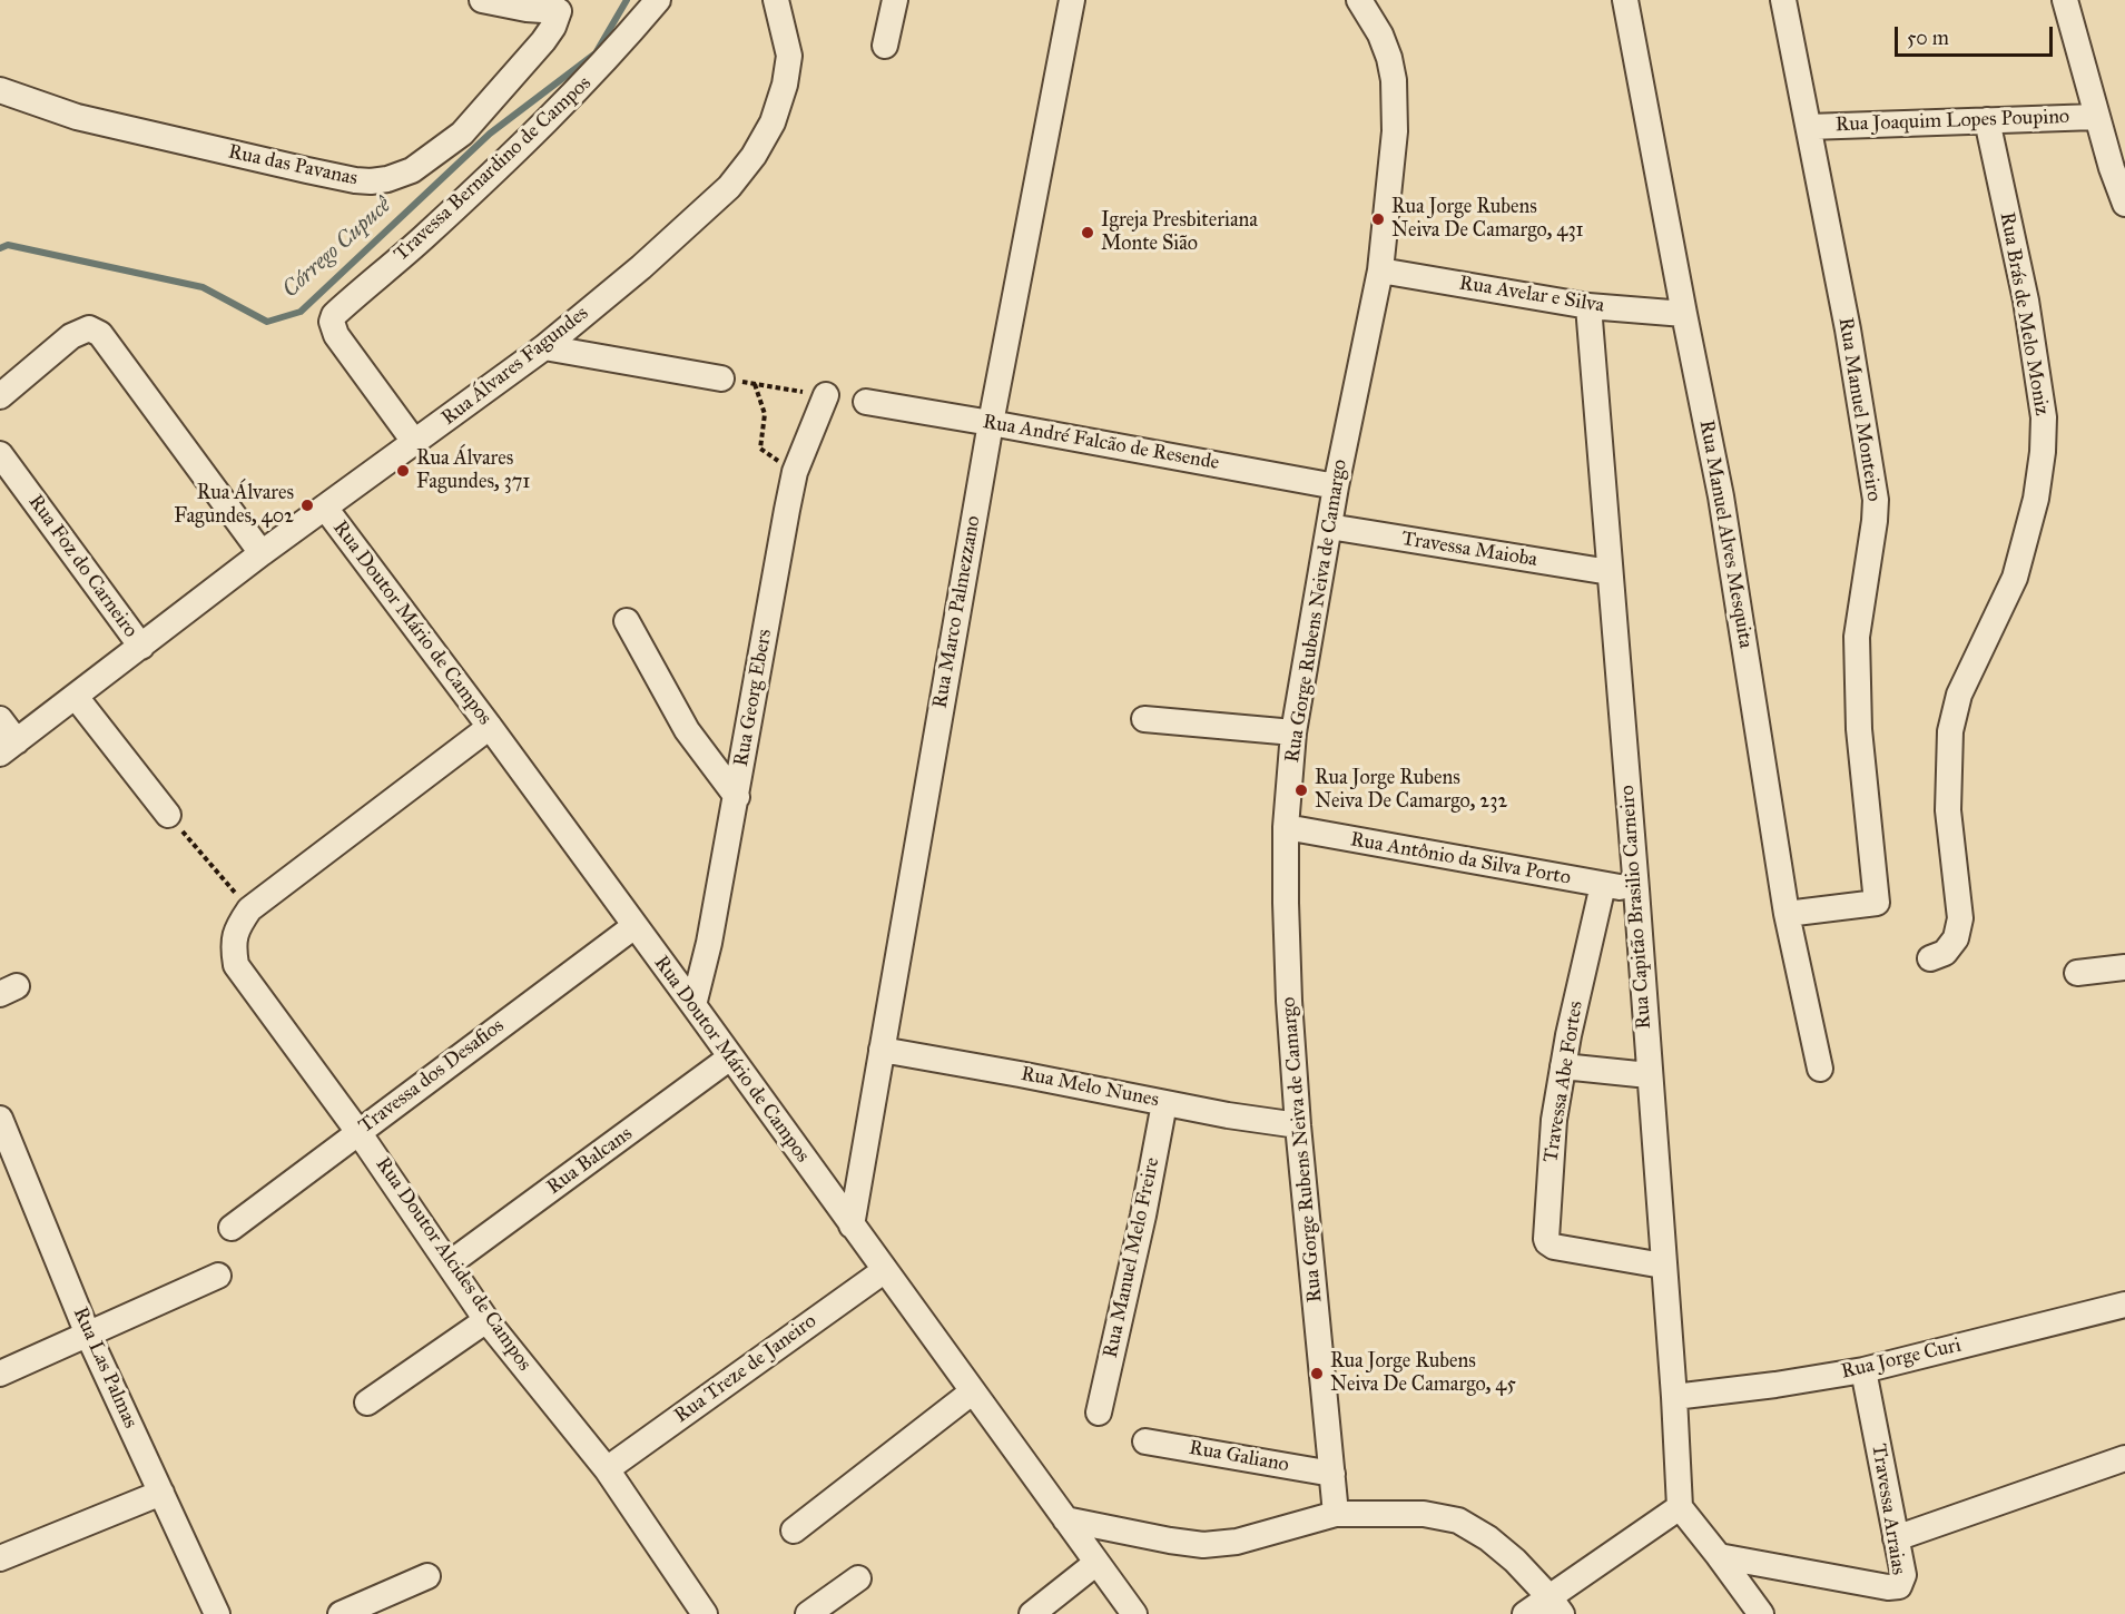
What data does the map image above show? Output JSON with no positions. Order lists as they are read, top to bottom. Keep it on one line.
{"streets":{"street":["Rua Joaquim Lopes Poupino","Rua das Pavanas","Travessa Bernardino de Campos","Rua Avelar e Silva","Rua Brás de Melo Moniz","Rua Álvares Fagundes","Rua Manuel Monteiro","Rua André Falcão de Resende","Rua Manuel Alves Mesquita","Travessa Maioba","Rua Foz do Carneiro","Rua Gorge Rubens Neiva de Camargo","Rua Marco Palmezzano","Rua Doutor Mário de Campos","Rua Georg Ebers","Rua Antônio da Silva Porto","Rua Capitão Brasilio Carneiro","Travessa dos Desafios","Travessa Abe Fortes","Rua Melo Nunes","Rua Balcans","Rua Manuel Melo Freire","Rua Doutor Alcides de Campos","Rua Jorge Curi","Rua Las Palmas","Rua Treze de Janeiro","Rua Galiano","Travessa Arraias"]},"crossings":[["Rua Joaquim Lopes Poupino","Rua Brás de Melo Moniz"],["Rua Joaquim Lopes Poupino","Rua Manuel Monteiro"],["Travessa Bernardino de Campos","Rua Álvares Fagundes"],["Rua Avelar e Silva","Rua Manuel Alves Mesquita"],["Rua Avelar e Silva","Rua Gorge Rubens Neiva de Camargo"],["Rua Avelar e Silva","Rua Capitão Brasilio Carneiro"],["Rua Álvares Fagundes","Rua Foz do Carneiro"],["Rua Álvares Fagundes","Rua Doutor Mário de Campos"],["Rua Manuel Monteiro","Rua Manuel Alves Mesquita"],["Rua André Falcão de Resende","Rua Gorge Rubens Neiva de Camargo"],["Rua André Falcão de Resende","Rua Marco Palmezzano"],["Travessa Maioba","Rua Gorge Rubens Neiva de Camargo"],["Travessa Maioba","Rua Capitão Brasilio Carneiro"],["Rua Gorge Rubens Neiva de Camargo","Rua Antônio da Silva Porto"],["Rua Gorge Rubens Neiva de Camargo","Rua Melo Nunes"],["Rua Gorge Rubens Neiva de Camargo","Rua Galiano"],["Rua Marco Palmezzano","Rua Doutor Mário de Campos"],["Rua Marco Palmezzano","Rua Melo Nunes"],["Rua Doutor Mário de Campos","Rua Georg Ebers"],["Rua Doutor Mário de Campos","Travessa dos Desafios"],["Rua Doutor Mário de Campos","Rua Balcans"],["Rua Doutor Mário de Campos","Rua Doutor Alcides de Campos"],["Rua Doutor Mário de Campos","Rua Treze de Janeiro"],["Rua Antônio da Silva Porto","Rua Capitão Brasilio Carneiro"],["Rua Antônio da Silva Porto","Travessa Abe Fortes"],["Rua Capitão Brasilio Carneiro","Travessa Abe Fortes"],["Rua Capitão Brasilio Carneiro","Rua Jorge Curi"],["Travessa dos Desafios","Rua Doutor Alcides de Campos"],["Rua Melo Nunes","Rua Manuel Melo Freire"],["Rua Balcans","Rua Doutor Alcides de Campos"],["Rua Doutor Alcides de Campos","Rua Treze de Janeiro"],["Rua Jorge Curi","Travessa Arraias"]],"water":["Córrego Cupucê"],"places":["Rua Jorge Rubens Neiva De Camargo, 431","Igreja Presbiteriana Monte Sião","Rua Álvares Fagundes, 371","Rua Álvares Fagundes, 402","Rua Jorge Rubens Neiva De Camargo, 232","Rua Jorge Rubens Neiva De Camargo, 45"],"scale_bar":"50 m"}
